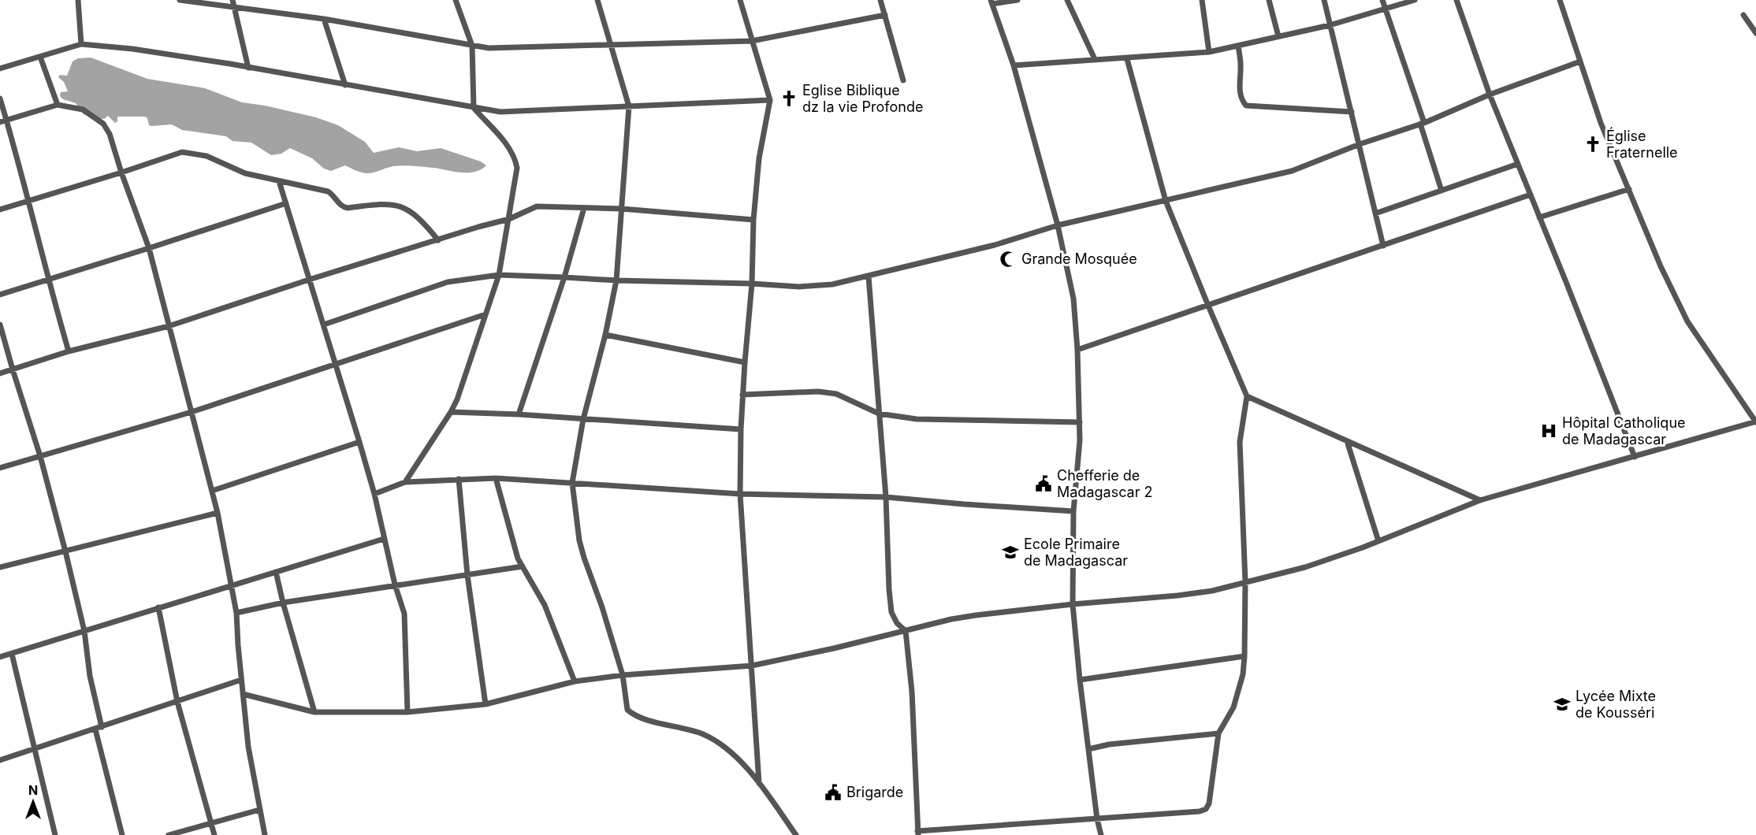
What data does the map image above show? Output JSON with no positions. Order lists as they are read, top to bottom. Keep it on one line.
{"places":{"church":["Eglise Biblique dz la vie Profonde","Église Fraternelle"],"mosque":["Grande Mosquée"],"hospital":["Hôpital Catholique de Madagascar"],"public building":["Chefferie de Madagascar 2","Brigarde"],"school or university":["Ecole Primaire de Madagascar","Lycée Mixte de Kousséri"]},"north":"top"}
